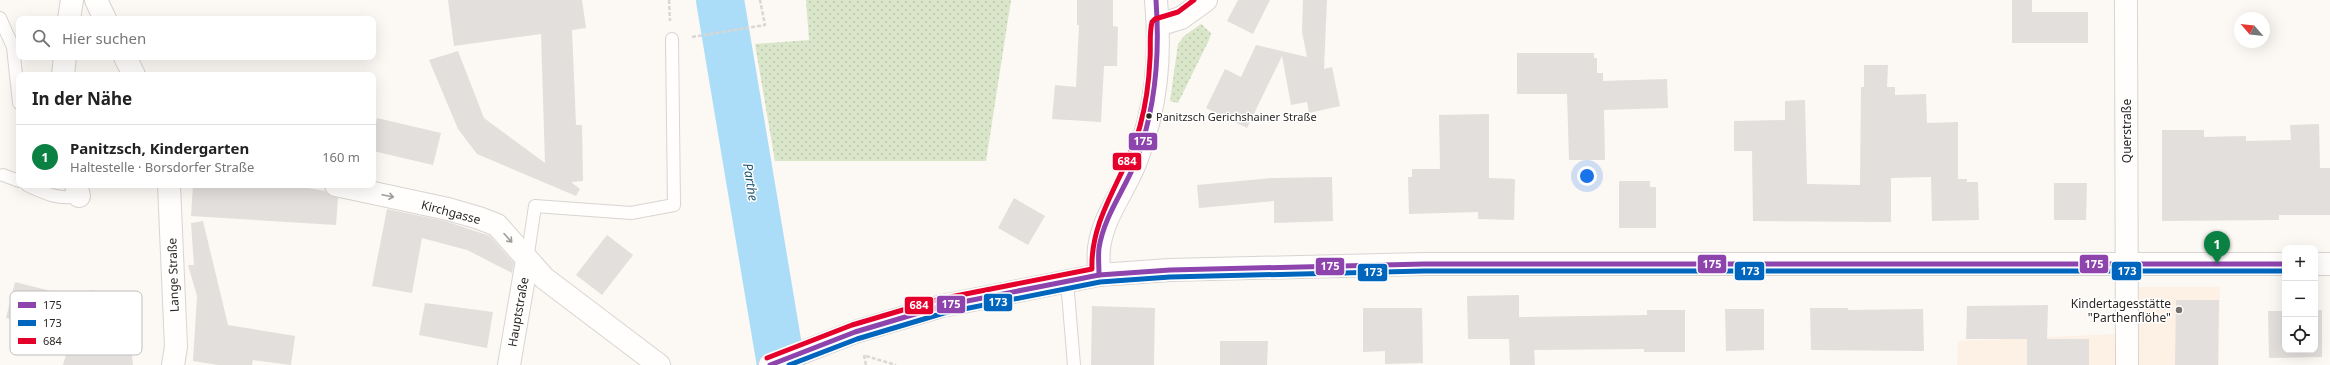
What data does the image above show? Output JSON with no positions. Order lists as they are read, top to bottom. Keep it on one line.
{"streets":{"street":["Querstraße","Kirchgasse","Lange Straße","Hauptstraße"]},"crossings":[["Kirchgasse","Hauptstraße"]],"one_way":["Kirchgasse"],"water":["Parthe"],"places":["Panitzsch Gerichshainer Straße","Kindertagesstätte \"Parthenflöhe\""],"lines":["transit line 175","transit line 684","transit line 173"],"legend":["175","173","684"],"north":"top left","page":{"search":"Hier suchen","heading":"In der Nähe","list":[{"mark":"1","name":"Panitzsch, Kindergarten","note":"Haltestelle · Borsdorfer Straße","value":"160 m"}],"pins":"1","map_buttons":["+","−"]}}
